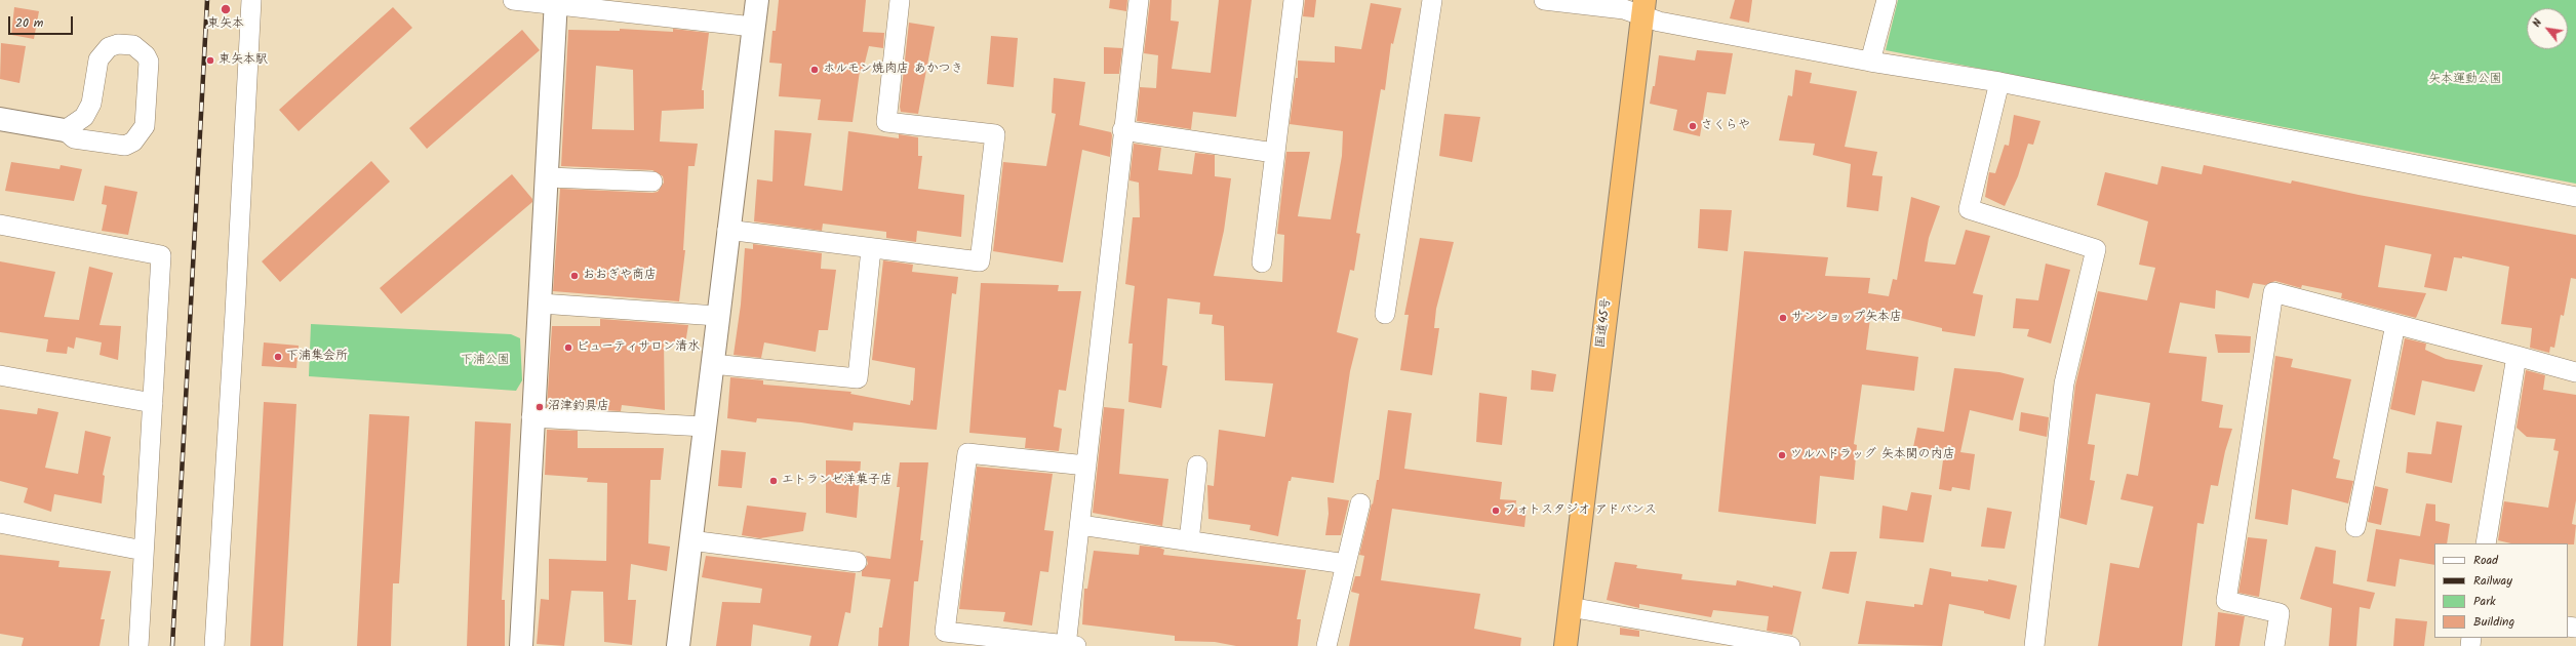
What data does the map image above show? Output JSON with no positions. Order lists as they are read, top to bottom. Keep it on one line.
{"streets":{"highway":["国道45号"]},"parks":["矢本運動公園","下浦公園"],"places":["東矢本","東矢本駅","ホルモン焼肉店 あかつき","さくらや","おおぎや商店","サンショップ矢本店","ビューティサロン清水","下浦集会所","沼津釣具店","ツルハドラッグ 矢本関の内店","エトランゼ洋菓子店","フォトスタジオ アドバンス"],"legend":["Road","Railway","Park","Building"],"scale_bar":"20 m","north":"top left"}
